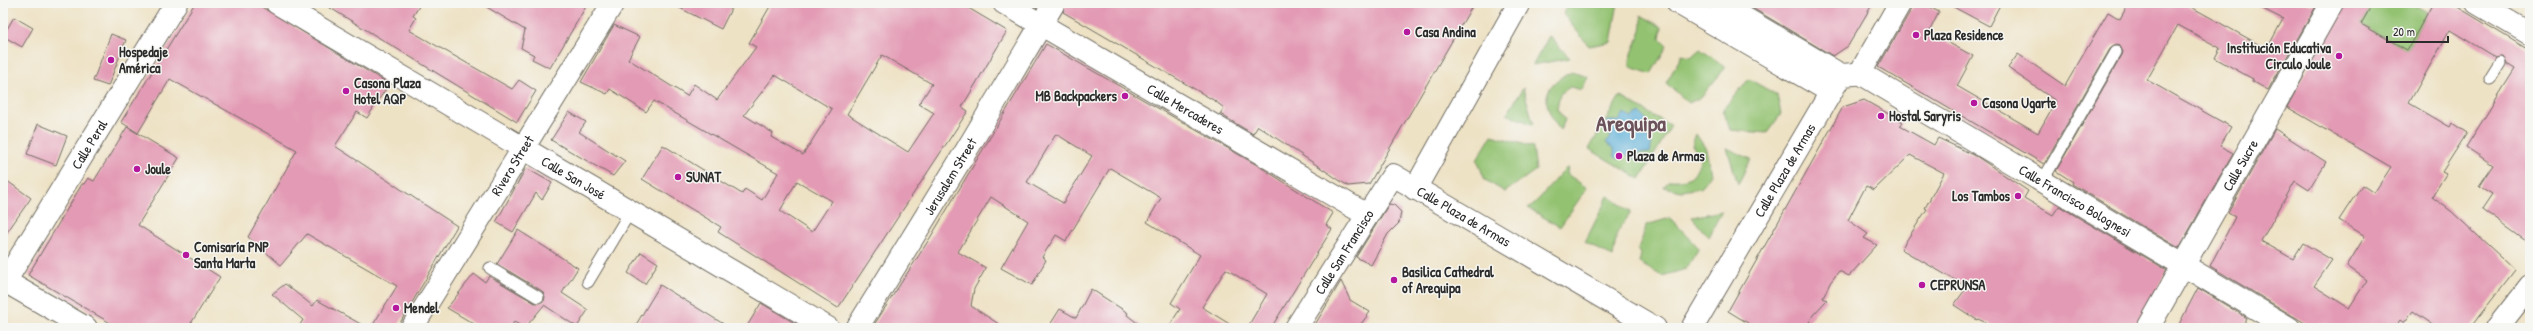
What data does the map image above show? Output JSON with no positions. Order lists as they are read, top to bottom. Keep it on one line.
{"streets":{"street":["Calle Mercaderes","Calle Peral","Rivero Street","Calle Sucre","Calle Plaza de Armas","Jerusalem Street","Calle San José","Calle Francisco Bolognesi","Calle San Francisco"]},"crossings":[["Calle Mercaderes","Jerusalem Street"],["Calle Mercaderes","Calle San Francisco"],["Rivero Street","Calle San José"],["Calle Sucre","Calle Francisco Bolognesi"],["Calle Plaza de Armas","Calle Francisco Bolognesi"],["Calle Plaza de Armas","Calle San Francisco"]],"districts":["Arequipa"],"places":["Casa Andina","Plaza Residence","Institución Educativa Circulo Joule","Hospedaje América","Casona Plaza Hotel AQP","MB Backpackers","Casona Ugarte","Hostal Saryris","Plaza de Armas","Joule","SUNAT","Los Tambos","Comisaría PNP Santa Marta","Basilica Cathedral of Arequipa","CEPRUNSA","Mendel"],"scale_bar":"20 m"}
